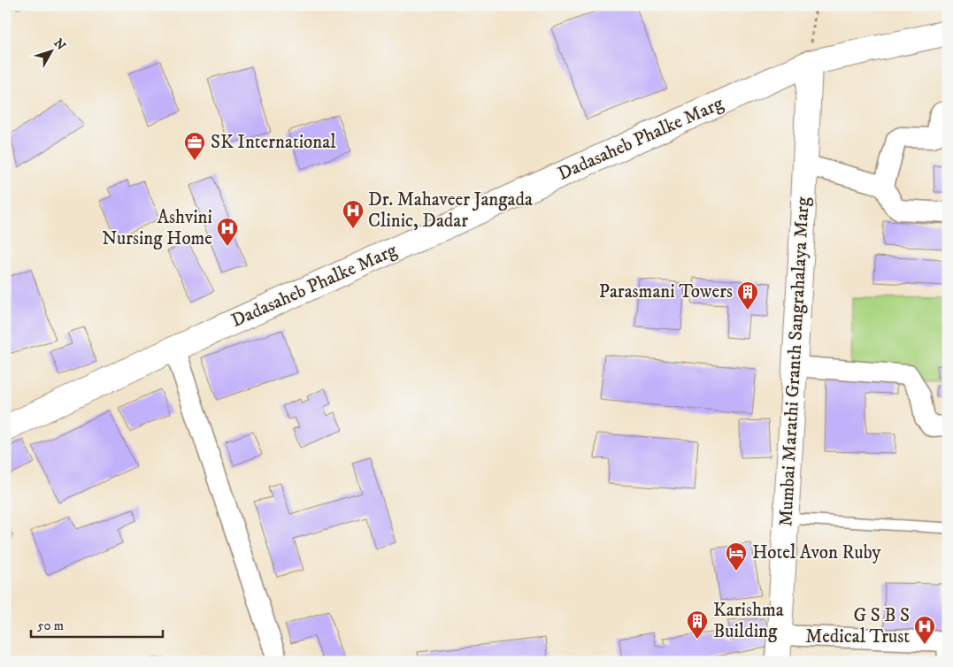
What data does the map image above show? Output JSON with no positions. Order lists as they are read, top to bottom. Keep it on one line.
{"streets":{"street":["Dadasaheb Phalke Marg","Mumbai Marathi Granth Sangrahalaya Marg"]},"crossings":[["Dadasaheb Phalke Marg","Mumbai Marathi Granth Sangrahalaya Marg"]],"places":{"office":["SK International"],"hospital":["Dr. Mahaveer Jangada Clinic, Dadar","Ashvini Nursing Home","G S B S Medical Trust"],"building":["Parasmani Towers","Karishma Building"],"hotel":["Hotel Avon Ruby"]},"scale_bar":"50 m","north":"top right"}
